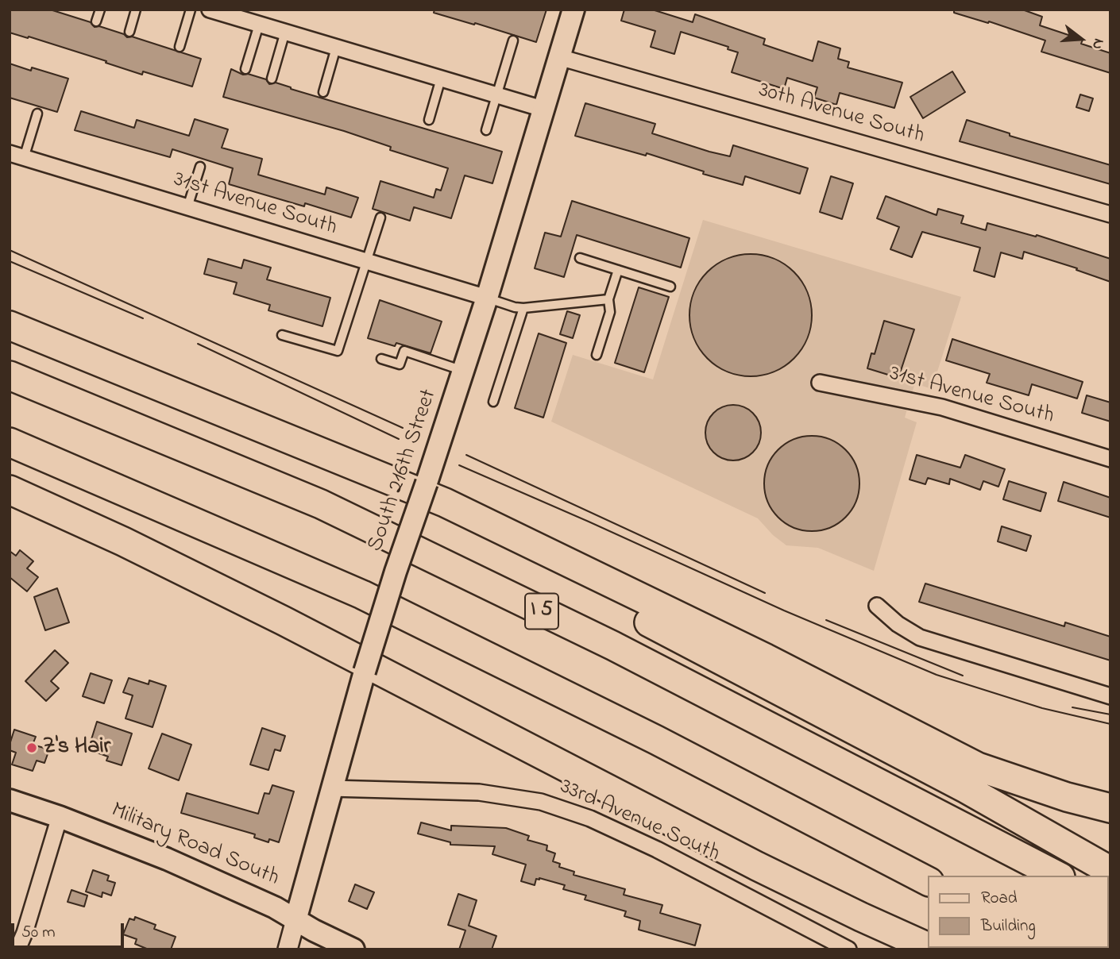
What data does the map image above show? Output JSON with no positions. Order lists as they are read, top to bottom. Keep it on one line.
{"streets":{"highway":["I 5"],"main road":["South 216th Street","Military Road South"],"street":["30th Avenue South","31st Avenue South","33rd Avenue South"]},"crossings":[["30th Avenue South","South 216th Street"],["31st Avenue South","South 216th Street"],["South 216th Street","33rd Avenue South"],["South 216th Street","Military Road South"]],"places":["Z's Hair"],"legend":["Road","Building"],"scale_bar":"50 m","north":"right"}
